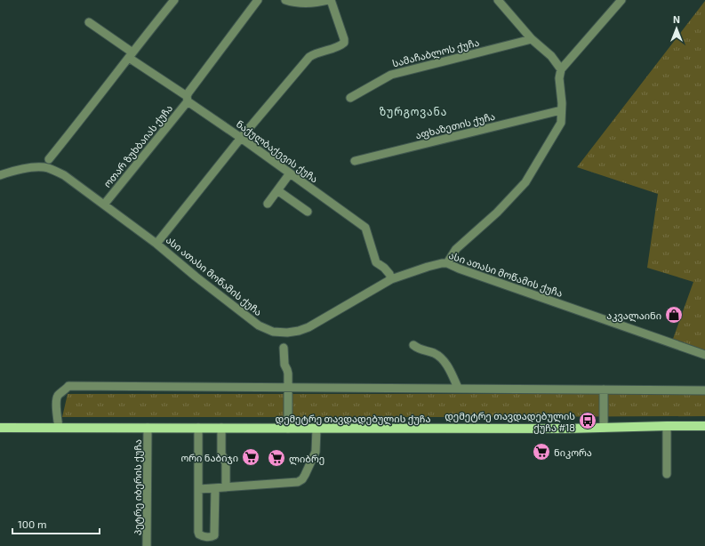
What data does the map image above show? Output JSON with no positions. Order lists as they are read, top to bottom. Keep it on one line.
{"streets":{"main road":["დემეტრე თავდადებულის ქუჩა"],"street":["სამაჩაბლოს ქუჩა","აფხაზეთის ქუჩა","ოთარ ზუხბაიას ქუჩა","ნაქულბაქევის ქუჩა","ასი ათასი მოწამის ქუჩა","პეტრე იბერის ქუჩა"]},"crossings":[["ოთარ ზუხბაიას ქუჩა","ნაქულბაქევის ქუჩა"],["ოთარ ზუხბაიას ქუჩა","ასი ათასი მოწამის ქუჩა"],["ნაქულბაქევის ქუჩა","ასი ათასი მოწამის ქუჩა"],["დემეტრე თავდადებულის ქუჩა","პეტრე იბერის ქუჩა"]],"districts":["ზურგოვანა"],"places":{"shop":["აკვალაინი"],"bus stop":["დემეტრე თავდადებულის ქუჩა #18"],"supermarket":["ნიკორა","ორი ნაბიჯი","ლიბრე"]},"scale_bar":"100 m","north":"top"}
